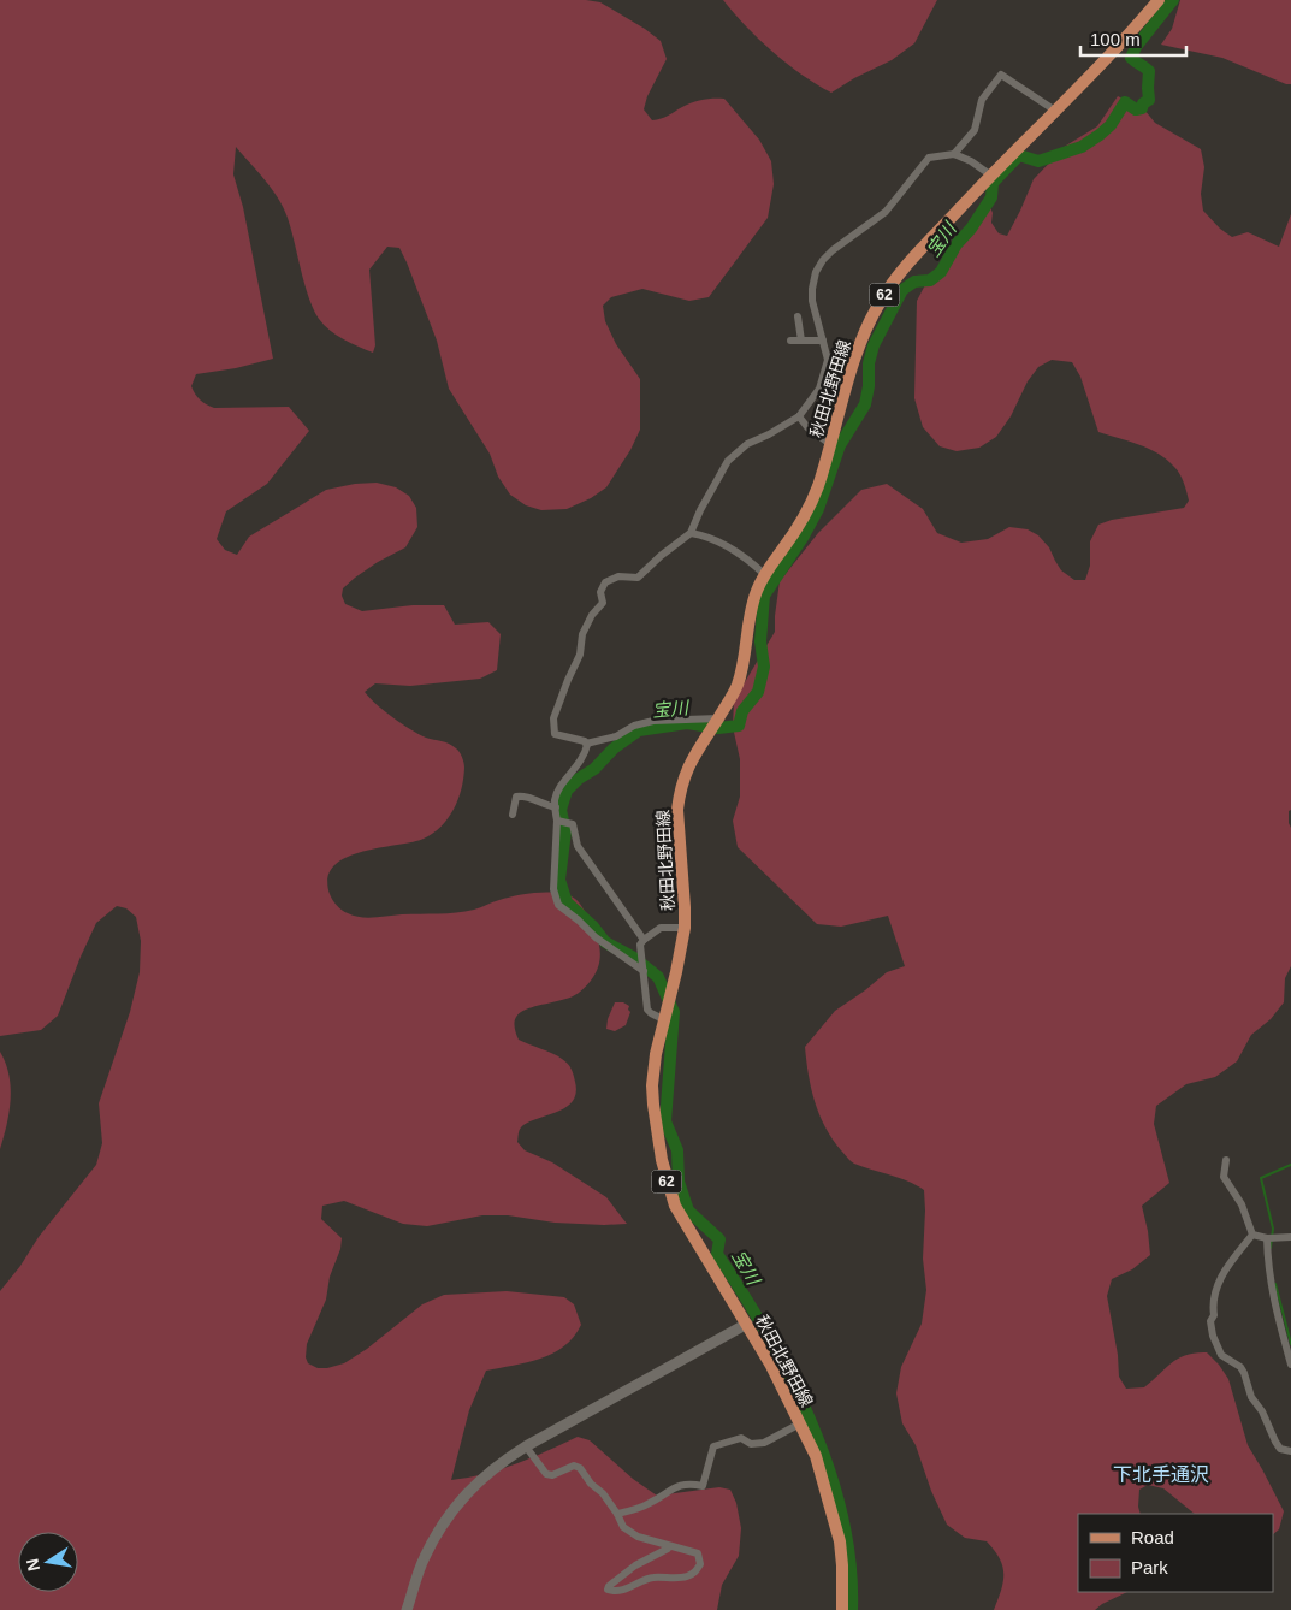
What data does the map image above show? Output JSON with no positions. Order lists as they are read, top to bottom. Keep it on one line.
{"streets":{"main road":["62","秋田北野田線"]},"districts":["下北手通沢"],"water":["宝川"],"legend":["Road","Park"],"scale_bar":"100 m","north":"left"}
